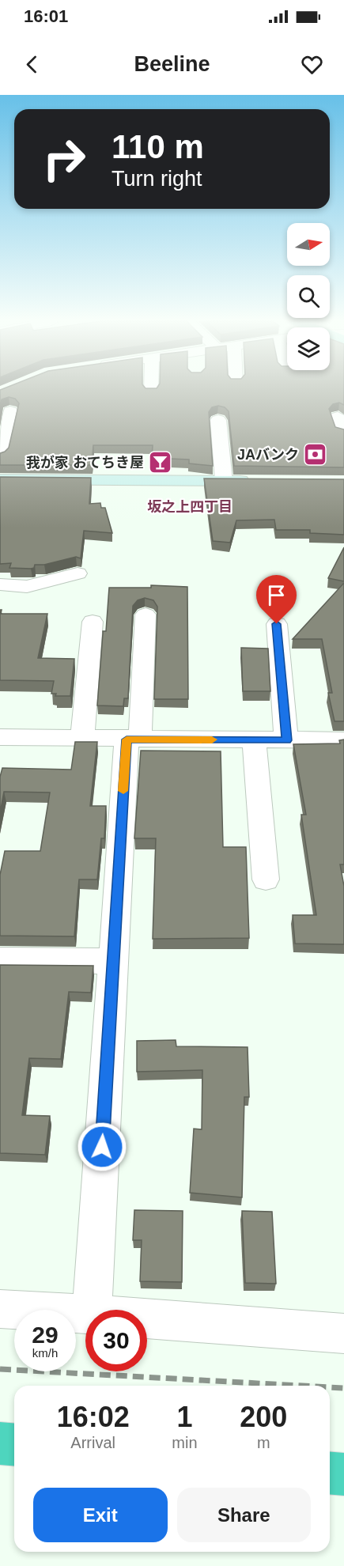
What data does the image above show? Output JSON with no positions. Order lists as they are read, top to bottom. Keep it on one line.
{"districts":["坂之上四丁目"],"places":{"bank":["JAバンク"],"bar":["我が家 おてちき屋"]},"north":"right","page":{"status":"16:01","header":"Beeline","turn":["110 m","Turn right"],"speed":"29 km/h","limit":"30","eta":["16:02","Arrival","1","min","200","m"],"buttons":["Exit","Share"]}}
